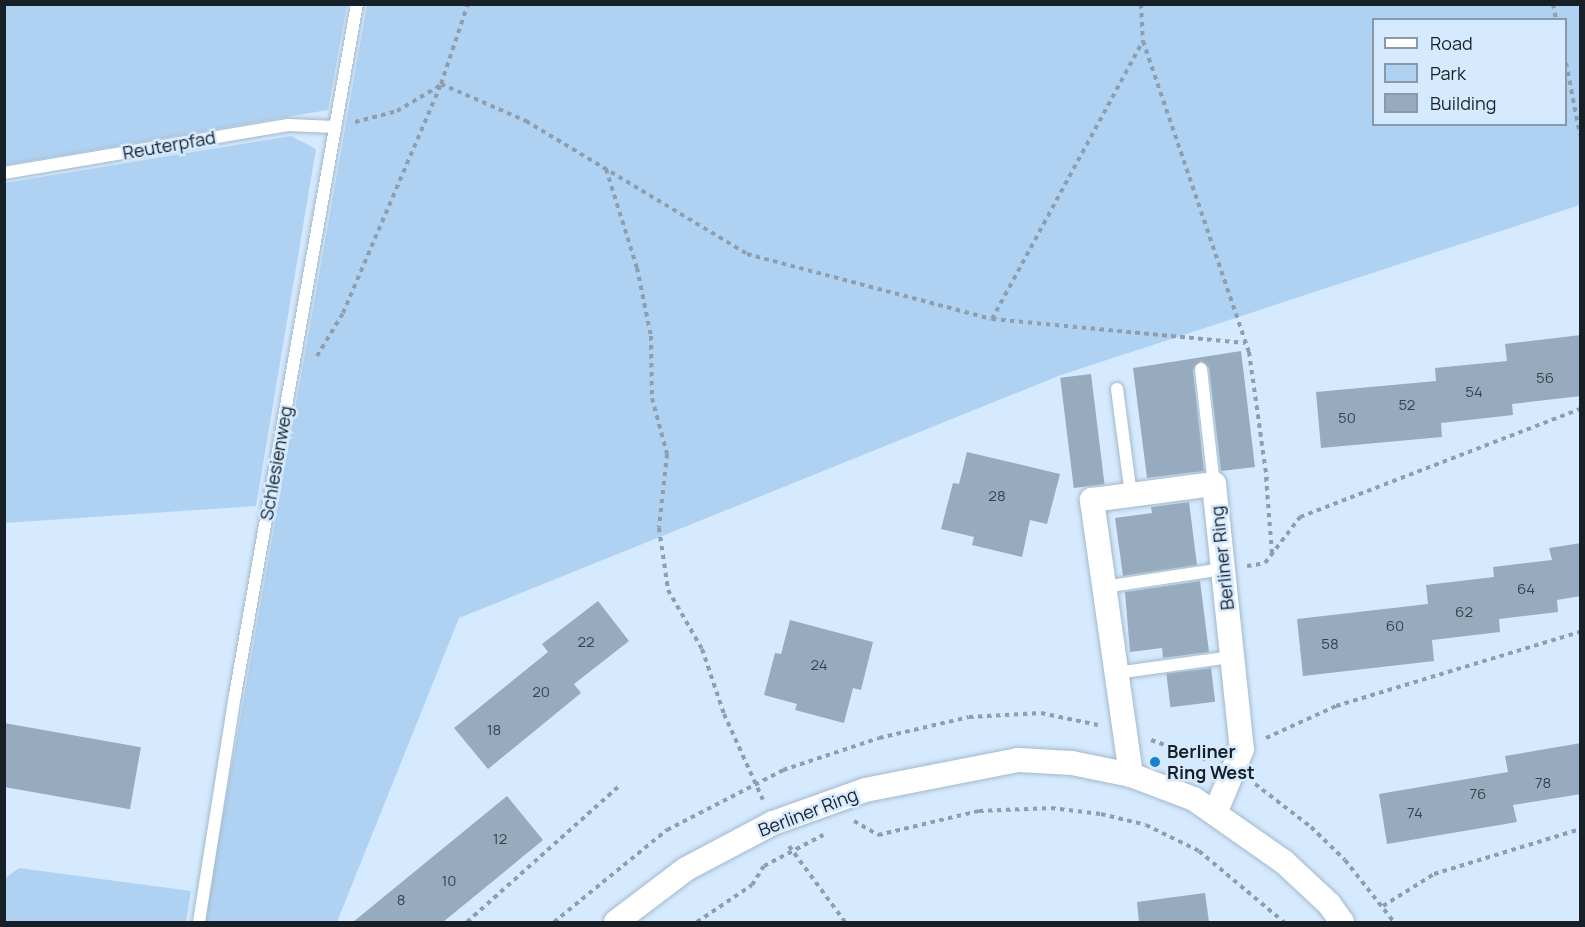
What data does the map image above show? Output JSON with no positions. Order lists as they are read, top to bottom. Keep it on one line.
{"streets":{"street":["Berliner Ring"],"lane":["Reuterpfad","Schlesienweg"]},"crossings":[["Reuterpfad","Schlesienweg"]],"places":["Berliner Ring West"],"house_numbers":["56","54","52","50","28","64","62","60","22","58","24","20","18","78","76","74","12","10","8"],"legend":["Road","Park","Building"]}
